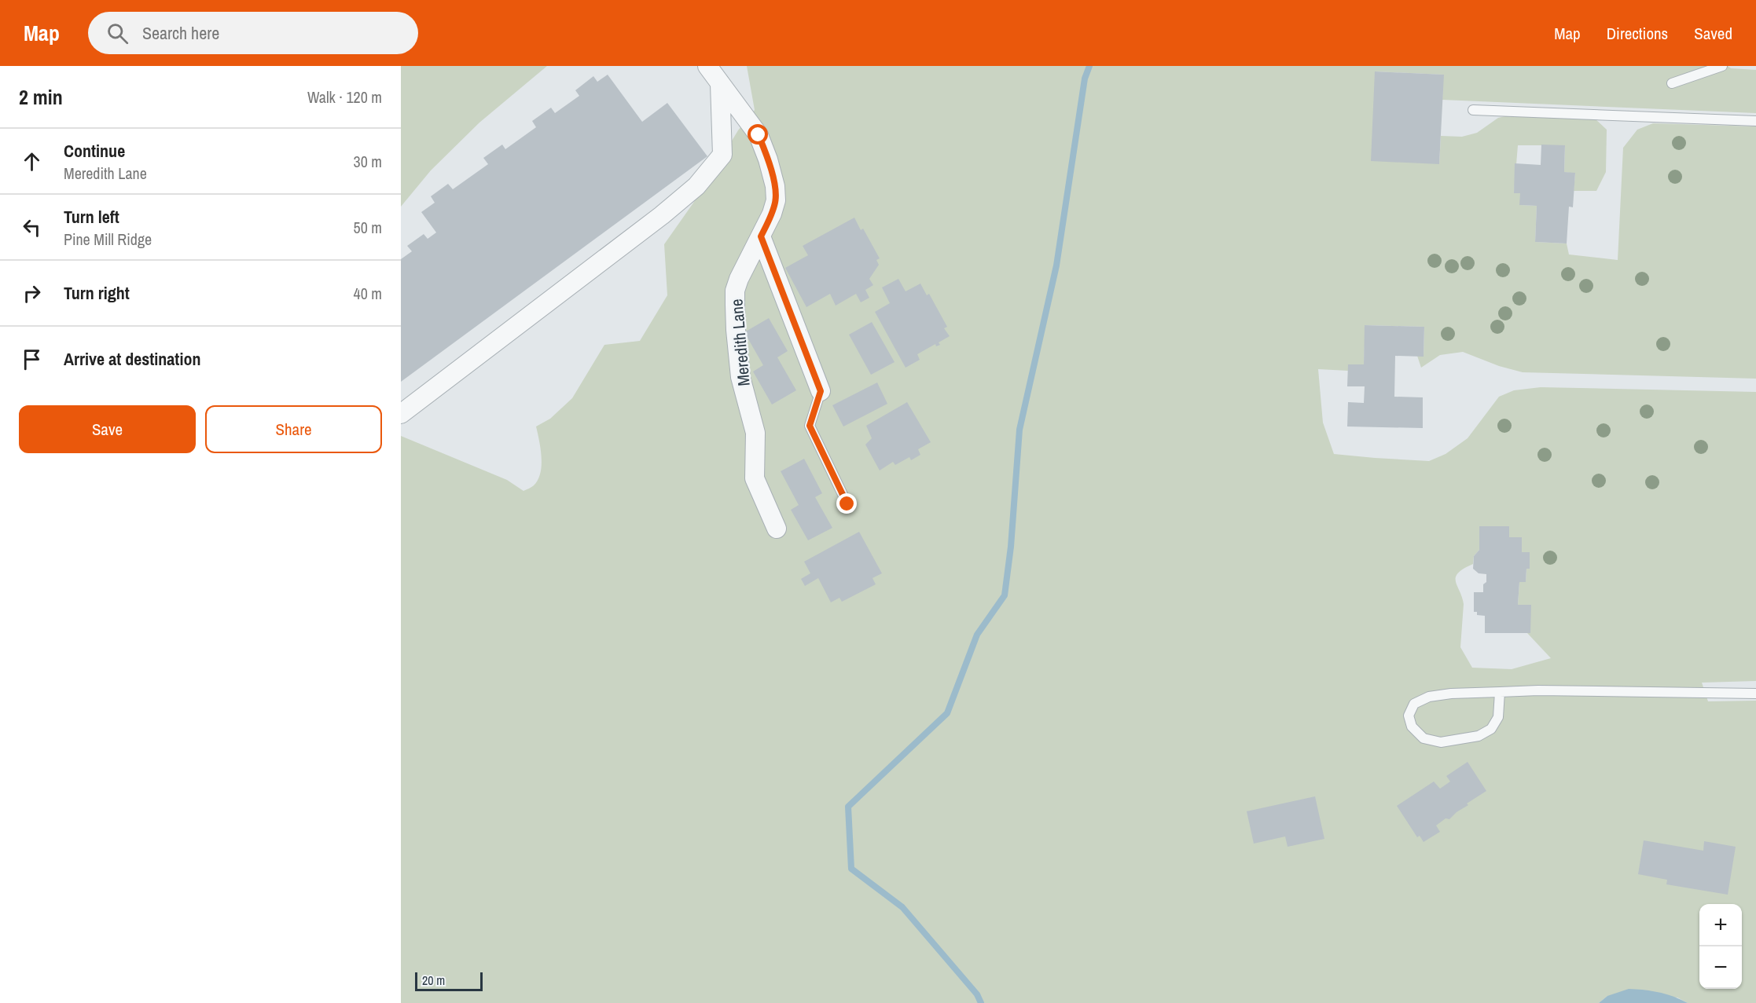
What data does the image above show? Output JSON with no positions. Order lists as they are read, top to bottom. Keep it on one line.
{"streets":{"street":["Meredith Lane"]},"scale_bar":"20 m","page":{"header":"Map","search":"Search here","nav":["Map","Directions","Saved"],"heading":["2 min","Walk · 120 m"],"list":[["Continue","Meredith Lane","30 m"],["Turn left","Pine Mill Ridge","50 m"],["Turn right","40 m"],"Arrive at destination"],"buttons":["Save","Share"],"map_buttons":["+","−"],"scale":"20 m"}}
